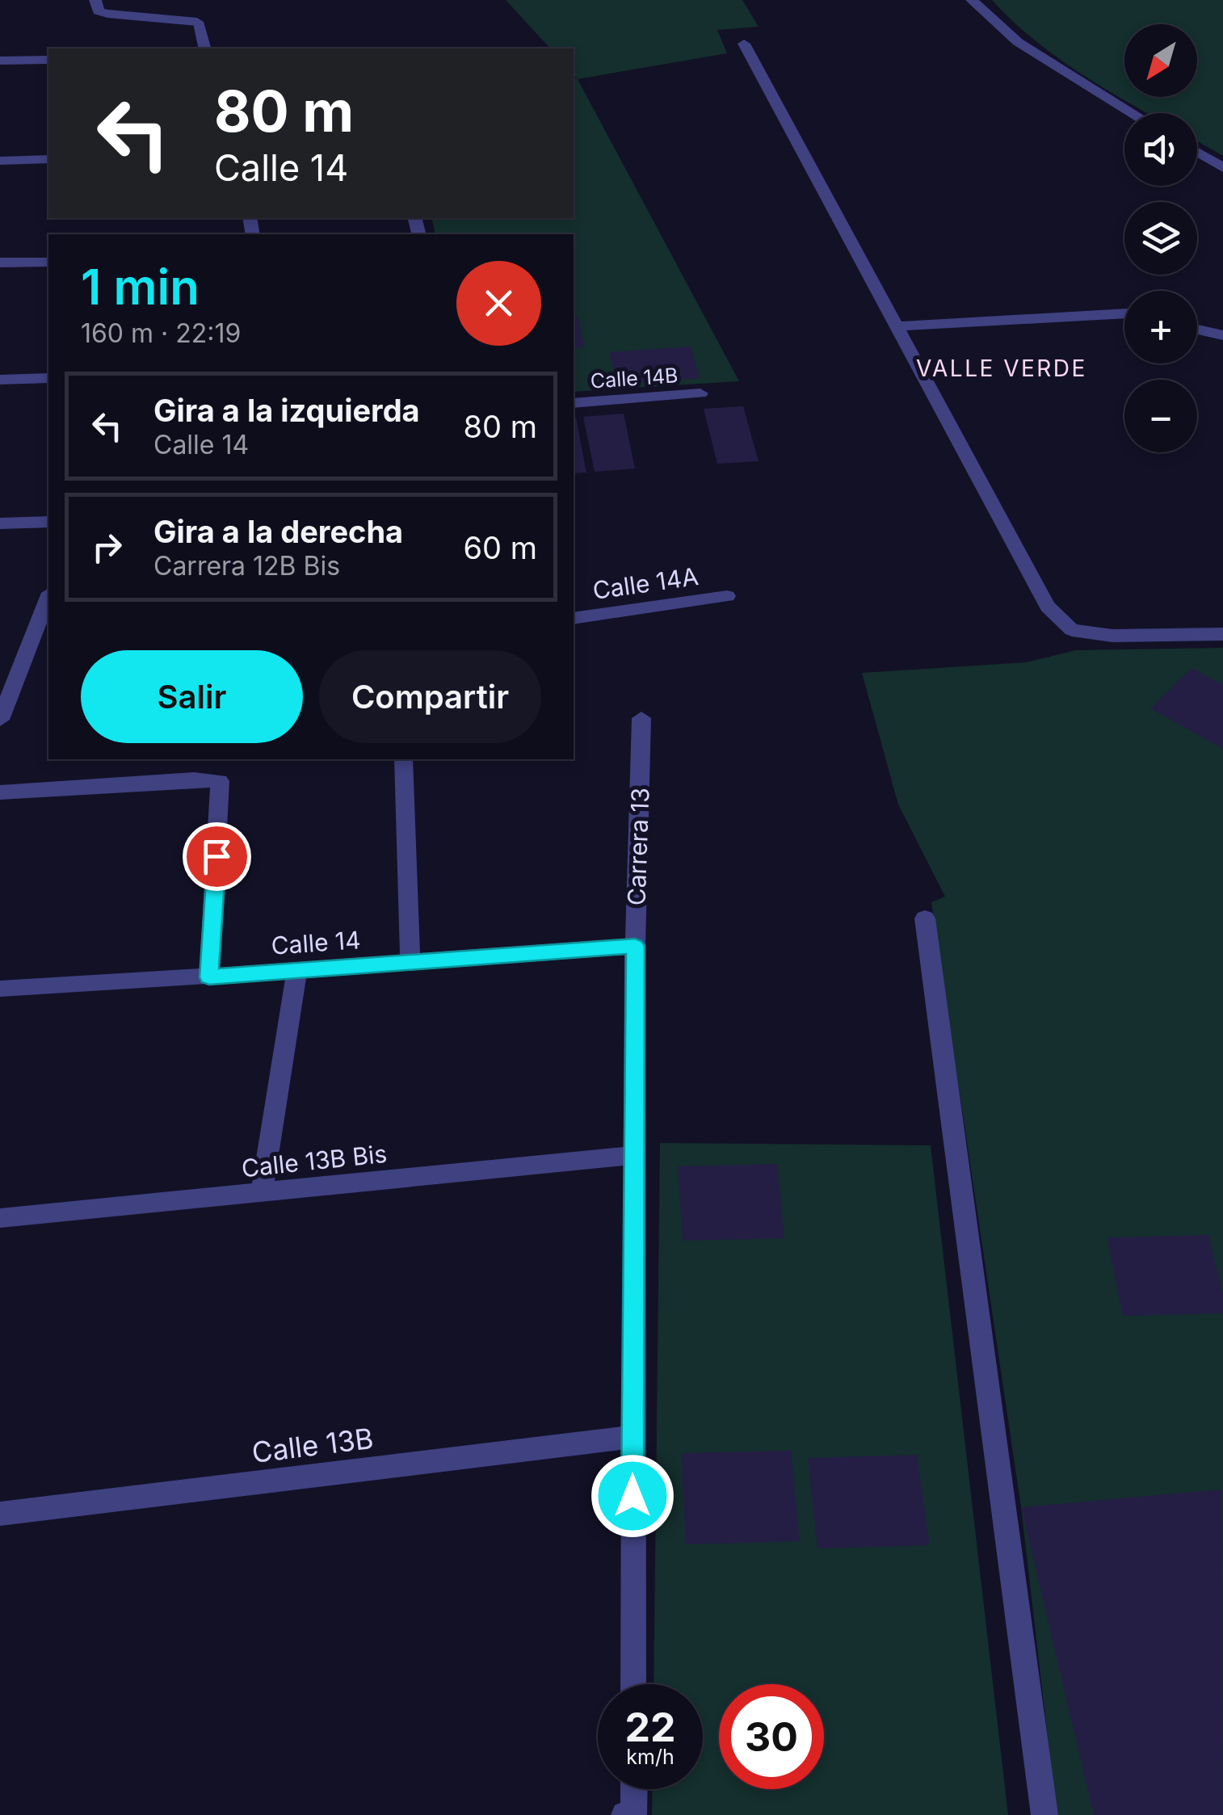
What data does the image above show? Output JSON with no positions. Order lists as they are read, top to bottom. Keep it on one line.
{"streets":{"street":["Calle 14B","Calle 14A","Carrera 13","Calle 14","Calle 13B Bis","Calle 13B"]},"crossings":[["Carrera 13","Calle 14"],["Carrera 13","Calle 13B Bis"],["Carrera 13","Calle 13B"]],"districts":["VALLE VERDE"],"north":"bottom left","page":{"map_buttons":["+","−"],"turn":["80 m","Calle 14"],"heading":["1 min","160 m · 22:19"],"list":[{"name":"Gira a la izquierda","note":"Calle 14","value":"80 m"},{"name":"Gira a la derecha","note":"Carrera 12B Bis","value":"60 m"}],"buttons":["Salir","Compartir"],"speed":"22 km/h","limit":"30"}}
